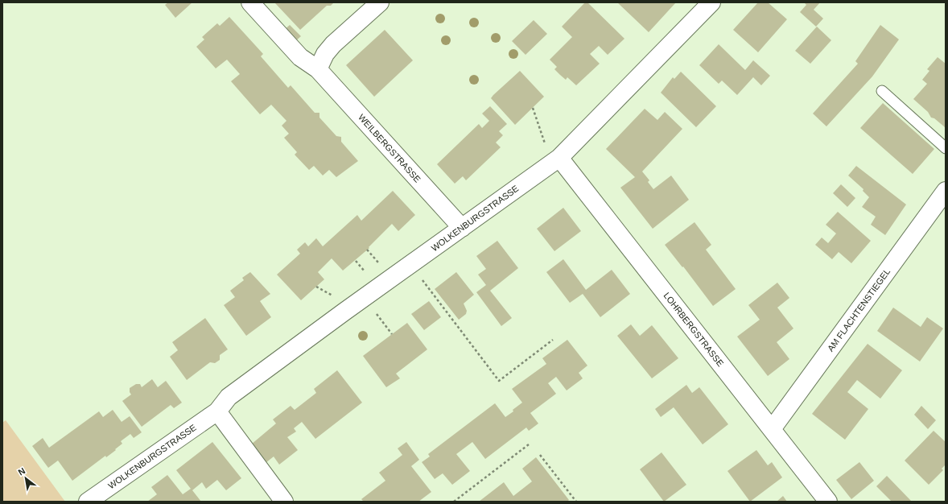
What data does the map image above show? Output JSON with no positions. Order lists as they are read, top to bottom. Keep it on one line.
{"streets":{"street":["WEILBERGSTRASSE","WOLKENBURGSTRASSE","AM FLACHTENSTIEGEL","LOHRBERGSTRASSE"]},"crossings":[["WEILBERGSTRASSE","WOLKENBURGSTRASSE"],["WOLKENBURGSTRASSE","LOHRBERGSTRASSE"],["AM FLACHTENSTIEGEL","LOHRBERGSTRASSE"]],"north":"top left"}
